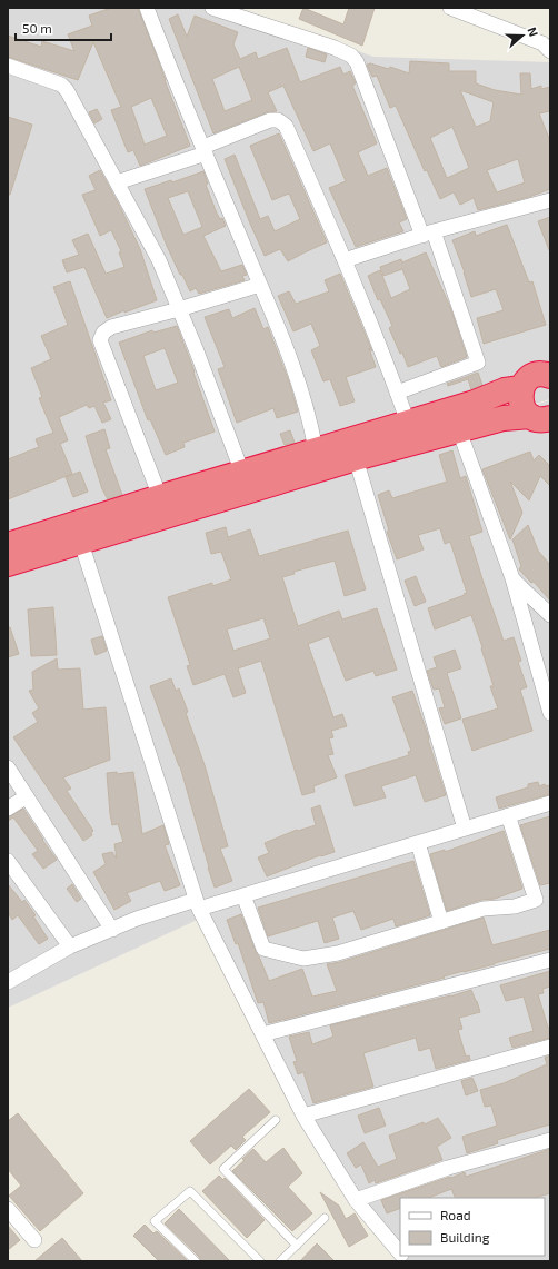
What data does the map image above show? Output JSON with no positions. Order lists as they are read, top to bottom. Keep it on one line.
{"legend":["Road","Building"],"scale_bar":"50 m","north":"right"}
